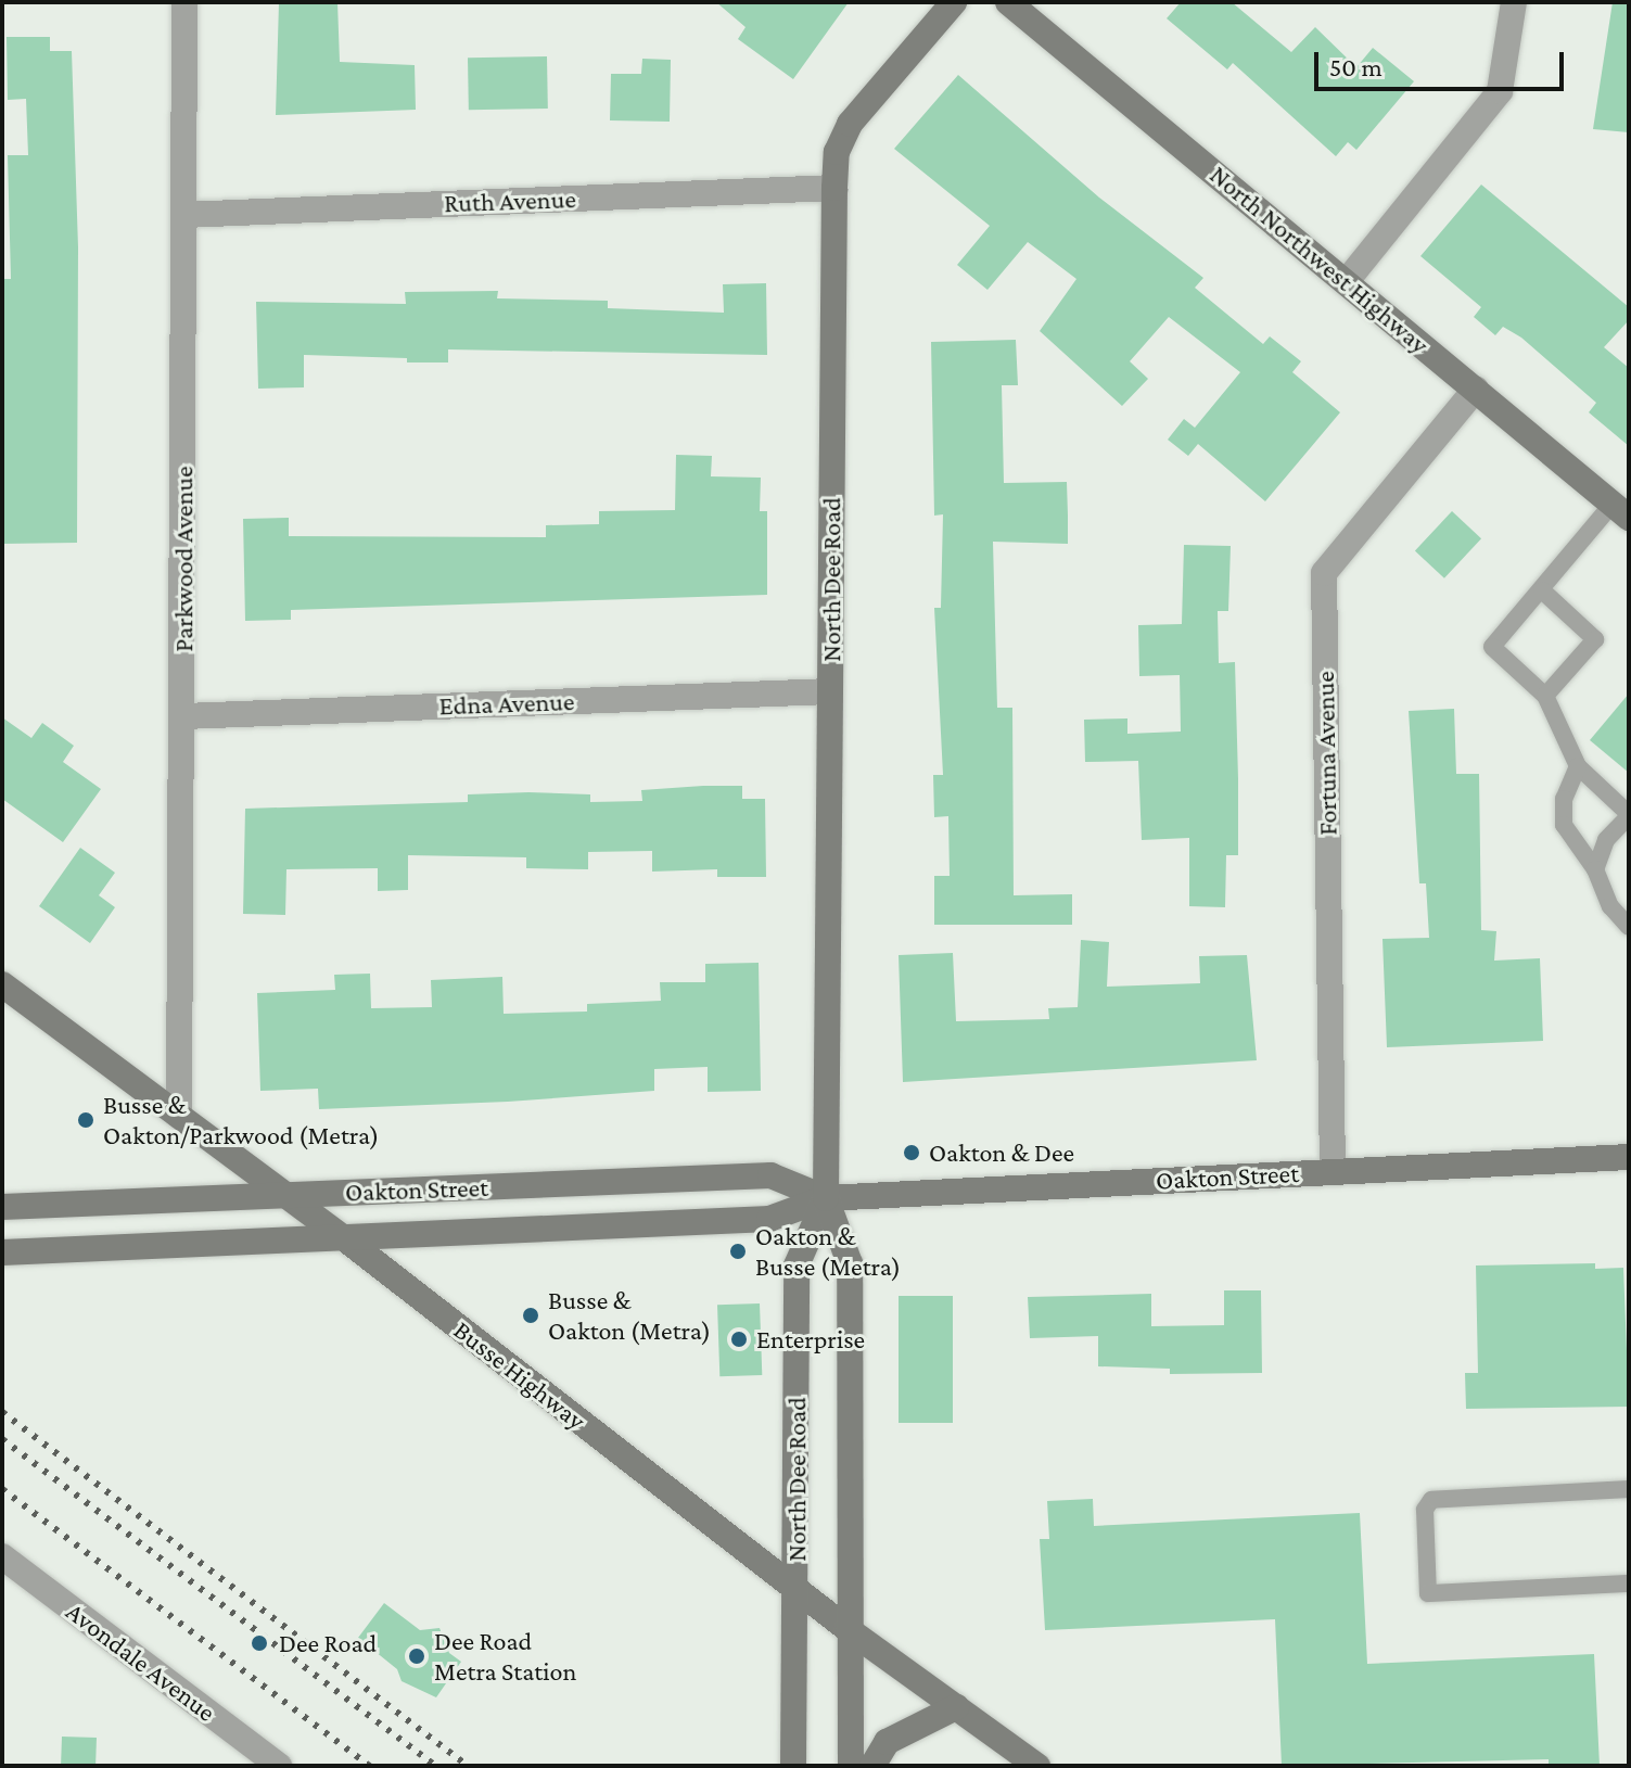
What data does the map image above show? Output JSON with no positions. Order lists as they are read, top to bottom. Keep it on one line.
{"streets":{"main road":["North Northwest Highway","North Dee Road","Oakton Street","Busse Highway"],"street":["Ruth Avenue","Parkwood Avenue","Edna Avenue","Fortuna Avenue","Avondale Avenue"]},"crossings":[["Ruth Avenue","Parkwood Avenue"],["Ruth Avenue","North Dee Road"],["North Northwest Highway","Fortuna Avenue"],["Parkwood Avenue","Edna Avenue"],["Parkwood Avenue","Busse Highway"],["North Dee Road","Edna Avenue"],["North Dee Road","Oakton Street"],["North Dee Road","Busse Highway"],["Fortuna Avenue","Oakton Street"],["Oakton Street","Busse Highway"]],"places":["Busse & Oakton/Parkwood (Metra)","Oakton & Dee","Oakton & Busse (Metra)","Busse & Oakton (Metra)","Enterprise","Dee Road","Dee Road Metra Station"],"scale_bar":"50 m"}
